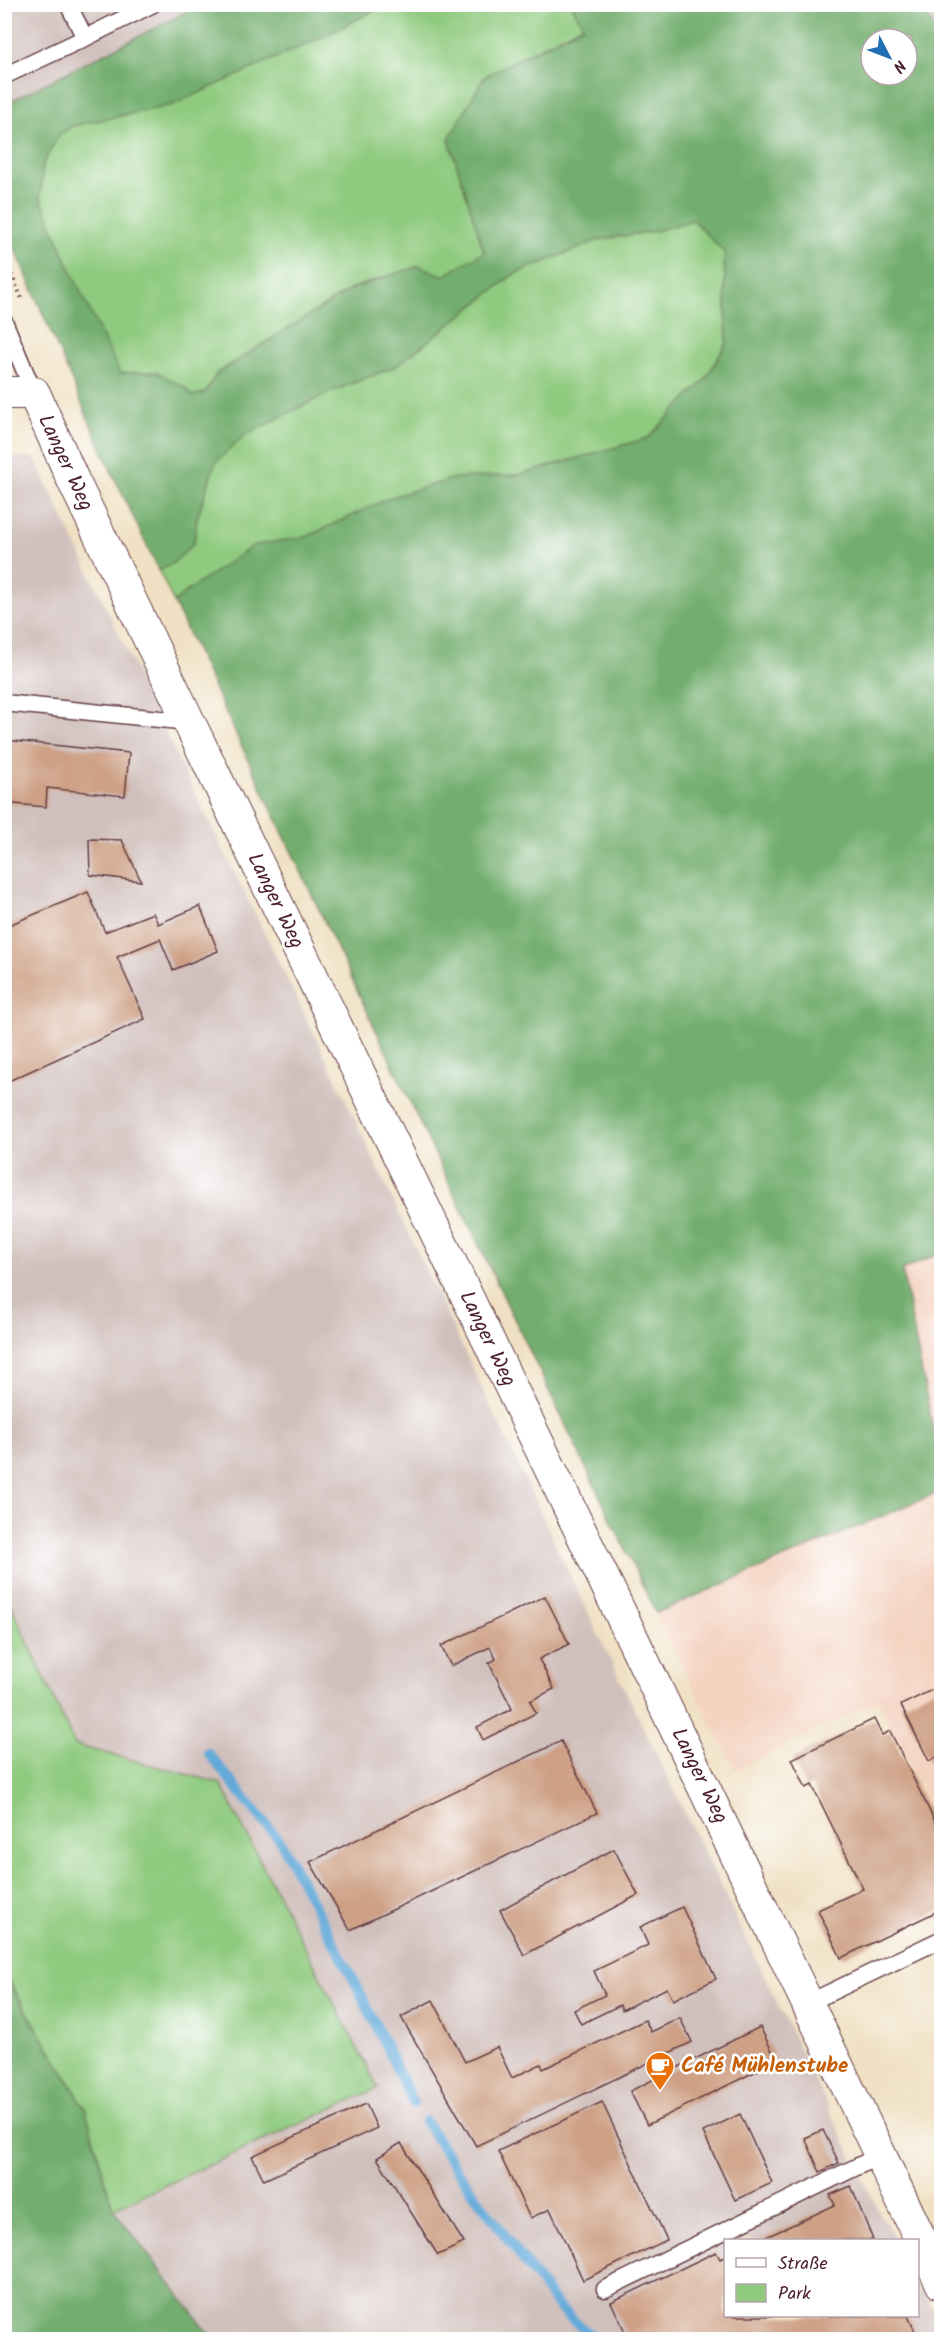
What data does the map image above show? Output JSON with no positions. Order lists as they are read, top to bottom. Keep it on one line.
{"streets":{"street":["Langer Weg"]},"places":{"cafe":["Café Mühlenstube"]},"legend":["Straße","Park"],"north":"bottom right"}
